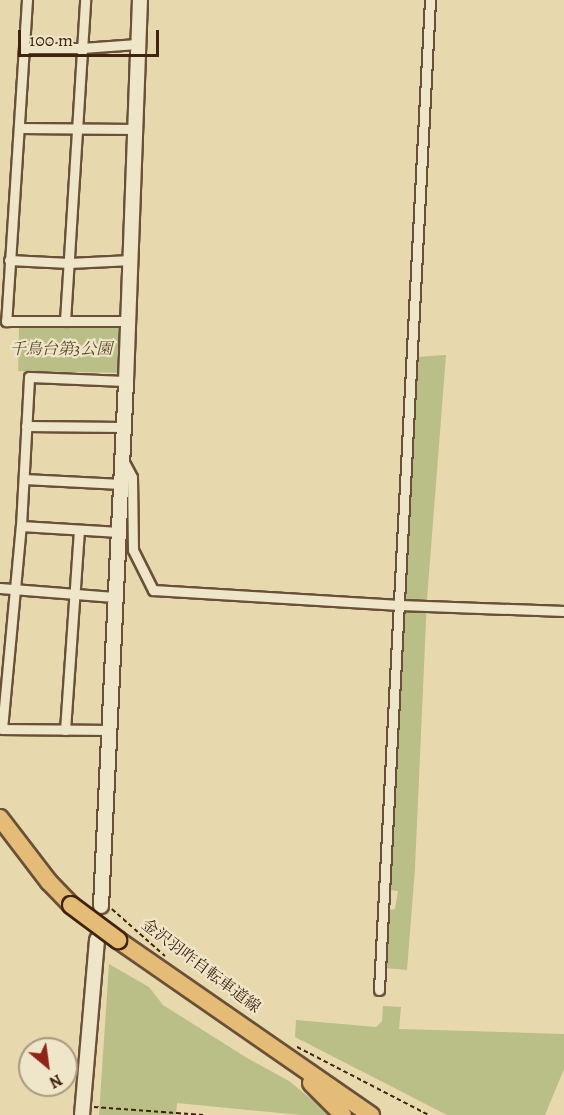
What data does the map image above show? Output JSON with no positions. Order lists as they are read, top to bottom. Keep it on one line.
{"streets":{"path":["金沢羽咋自転車道線"]},"parks":["千鳥台第3公園"],"scale_bar":"100 m","north":"bottom right"}
